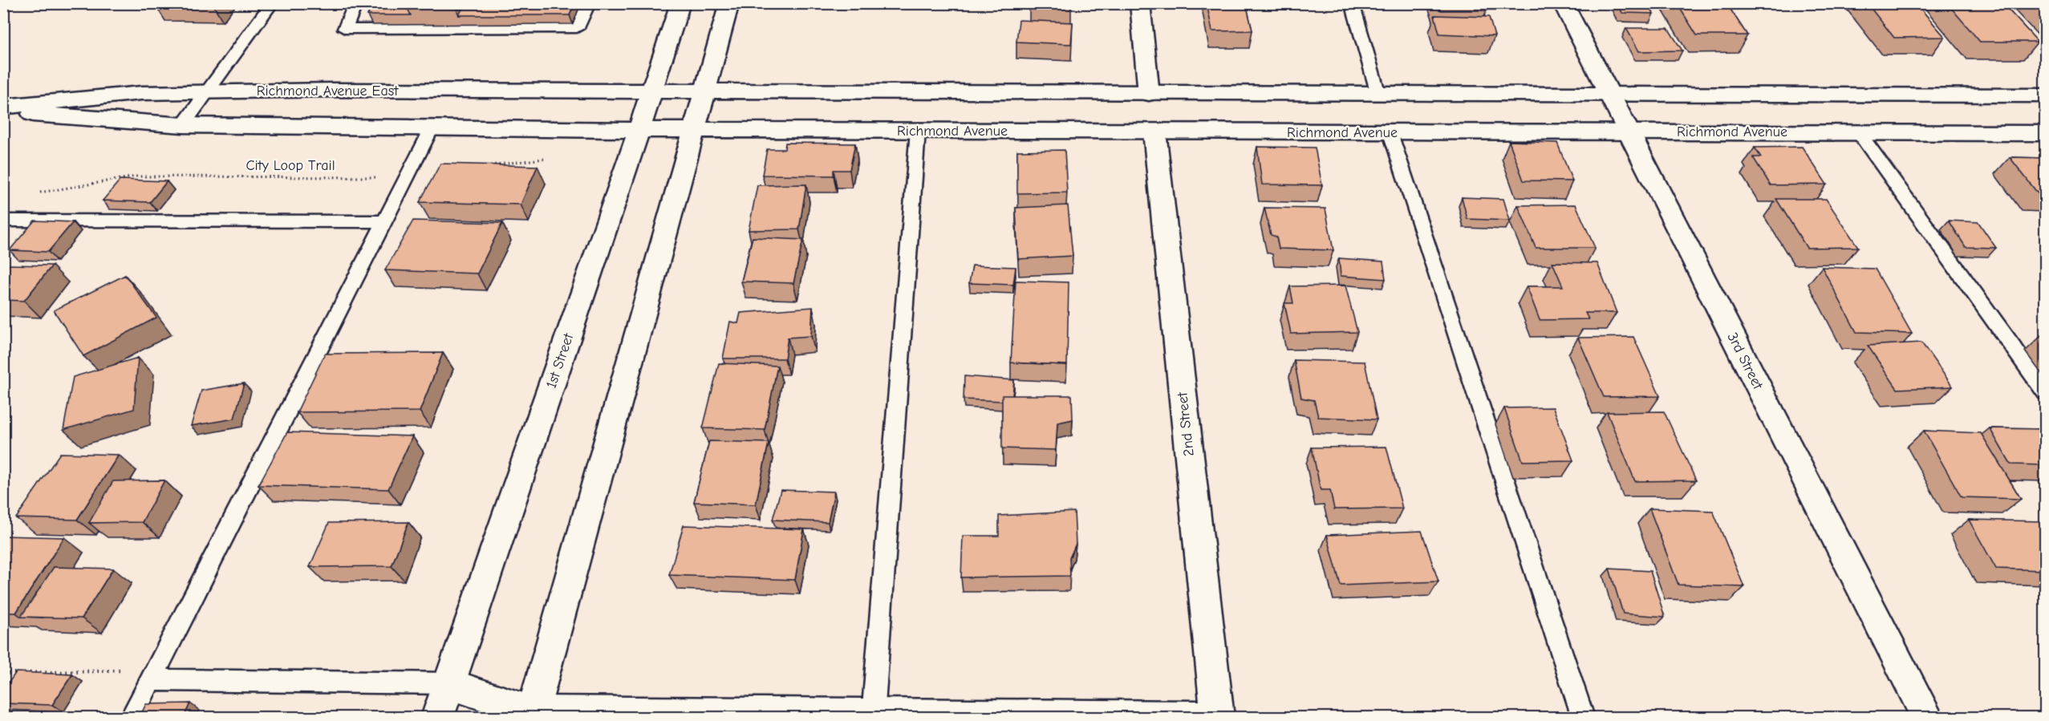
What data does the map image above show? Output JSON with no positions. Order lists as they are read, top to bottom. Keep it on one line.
{"streets":{"main road":["Richmond Avenue East","Richmond Avenue","1st Street","3rd Street","2nd Street"],"path":["City Loop Trail"]},"crossings":[["Richmond Avenue East","1st Street"],["Richmond Avenue","1st Street"],["Richmond Avenue","3rd Street"],["Richmond Avenue","2nd Street"]]}
